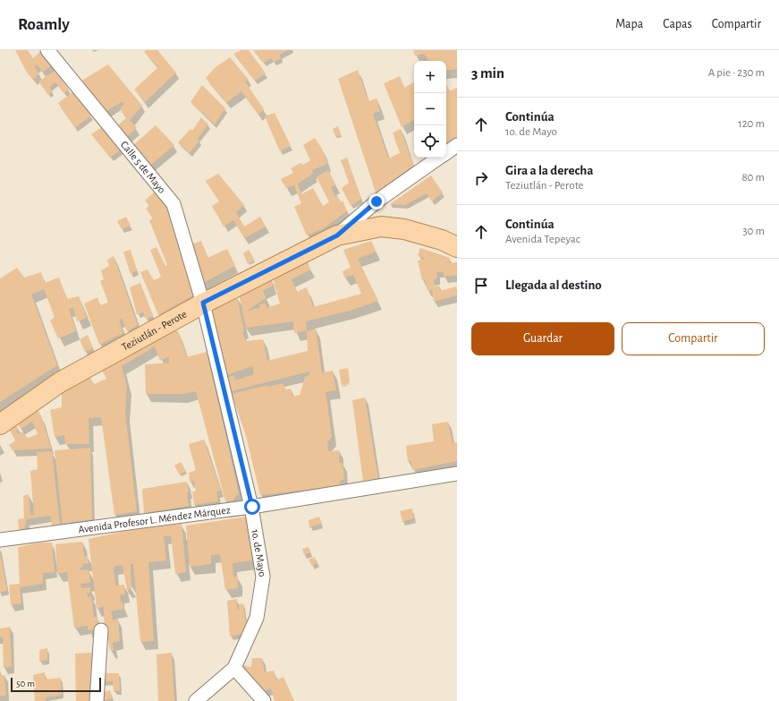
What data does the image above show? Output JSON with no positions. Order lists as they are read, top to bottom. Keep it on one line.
{"streets":{"main road":["Teziutlán - Perote"],"street":["Calle 5 de Mayo","Avenida Profesor L. Méndez Márquez","1o. de Mayo"]},"crossings":[["Calle 5 de Mayo","Teziutlán - Perote"],["Calle 5 de Mayo","1o. de Mayo"],["Teziutlán - Perote","1o. de Mayo"],["Avenida Profesor L. Méndez Márquez","1o. de Mayo"]],"scale_bar":"50 m","page":{"header":"Roamly","nav":["Mapa","Capas","Compartir"],"heading":["3 min","A pie · 230 m"],"map_buttons":["+","−"],"list":[["Continúa","1o. de Mayo","120 m"],["Gira a la derecha","Teziutlán - Perote","80 m"],["Continúa","Avenida Tepeyac","30 m"],"Llegada al destino"],"buttons":["Guardar","Compartir"],"scale":"50 m"}}
